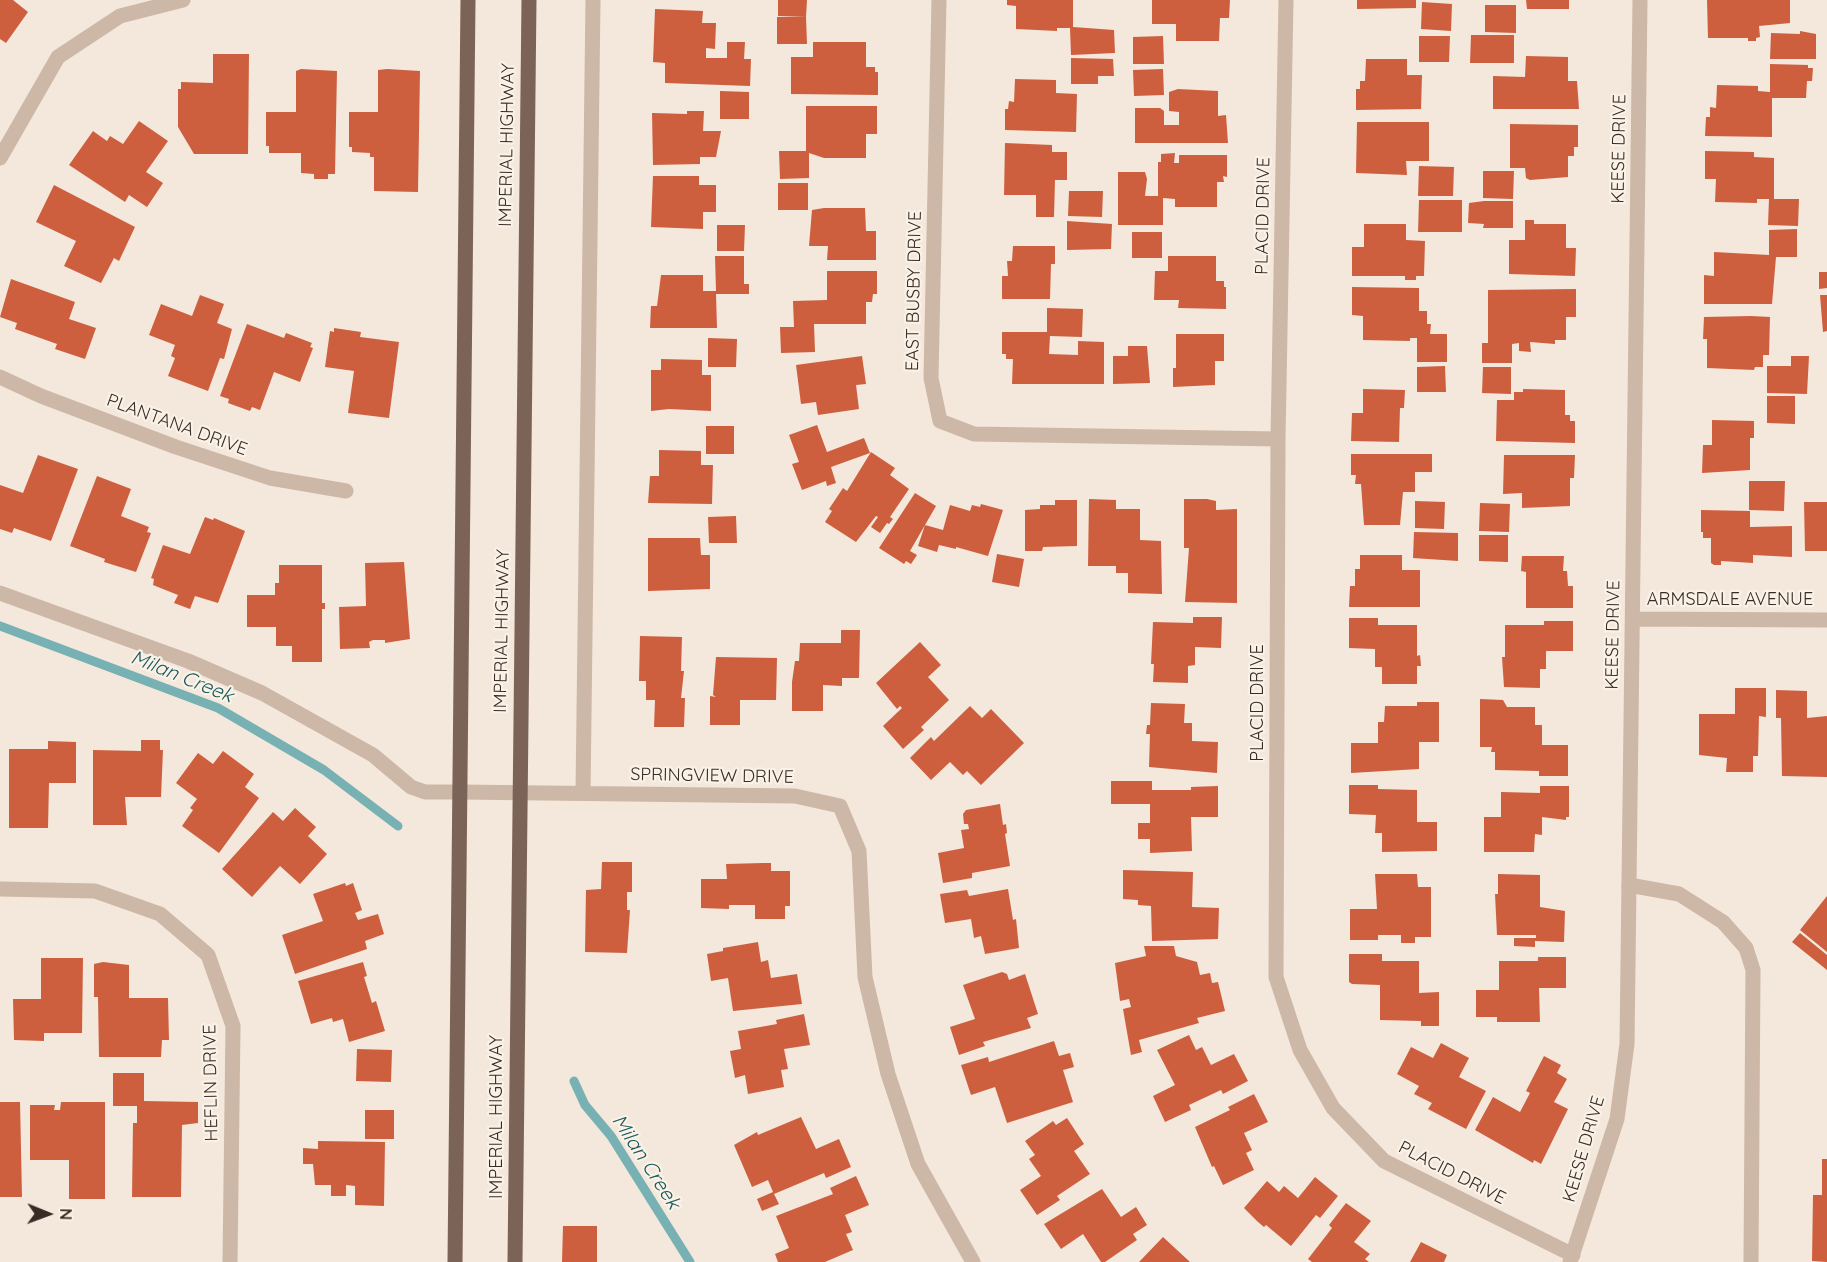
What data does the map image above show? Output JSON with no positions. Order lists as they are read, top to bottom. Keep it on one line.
{"streets":{"main road":["IMPERIAL HIGHWAY"],"street":["KEESE DRIVE","PLACID DRIVE","EAST BUSBY DRIVE","PLANTANA DRIVE","ARMSDALE AVENUE","SPRINGVIEW DRIVE","HEFLIN DRIVE"]},"crossings":[["IMPERIAL HIGHWAY","SPRINGVIEW DRIVE"],["KEESE DRIVE","PLACID DRIVE"],["KEESE DRIVE","ARMSDALE AVENUE"],["PLACID DRIVE","EAST BUSBY DRIVE"]],"water":["Milan Creek"],"north":"right"}
